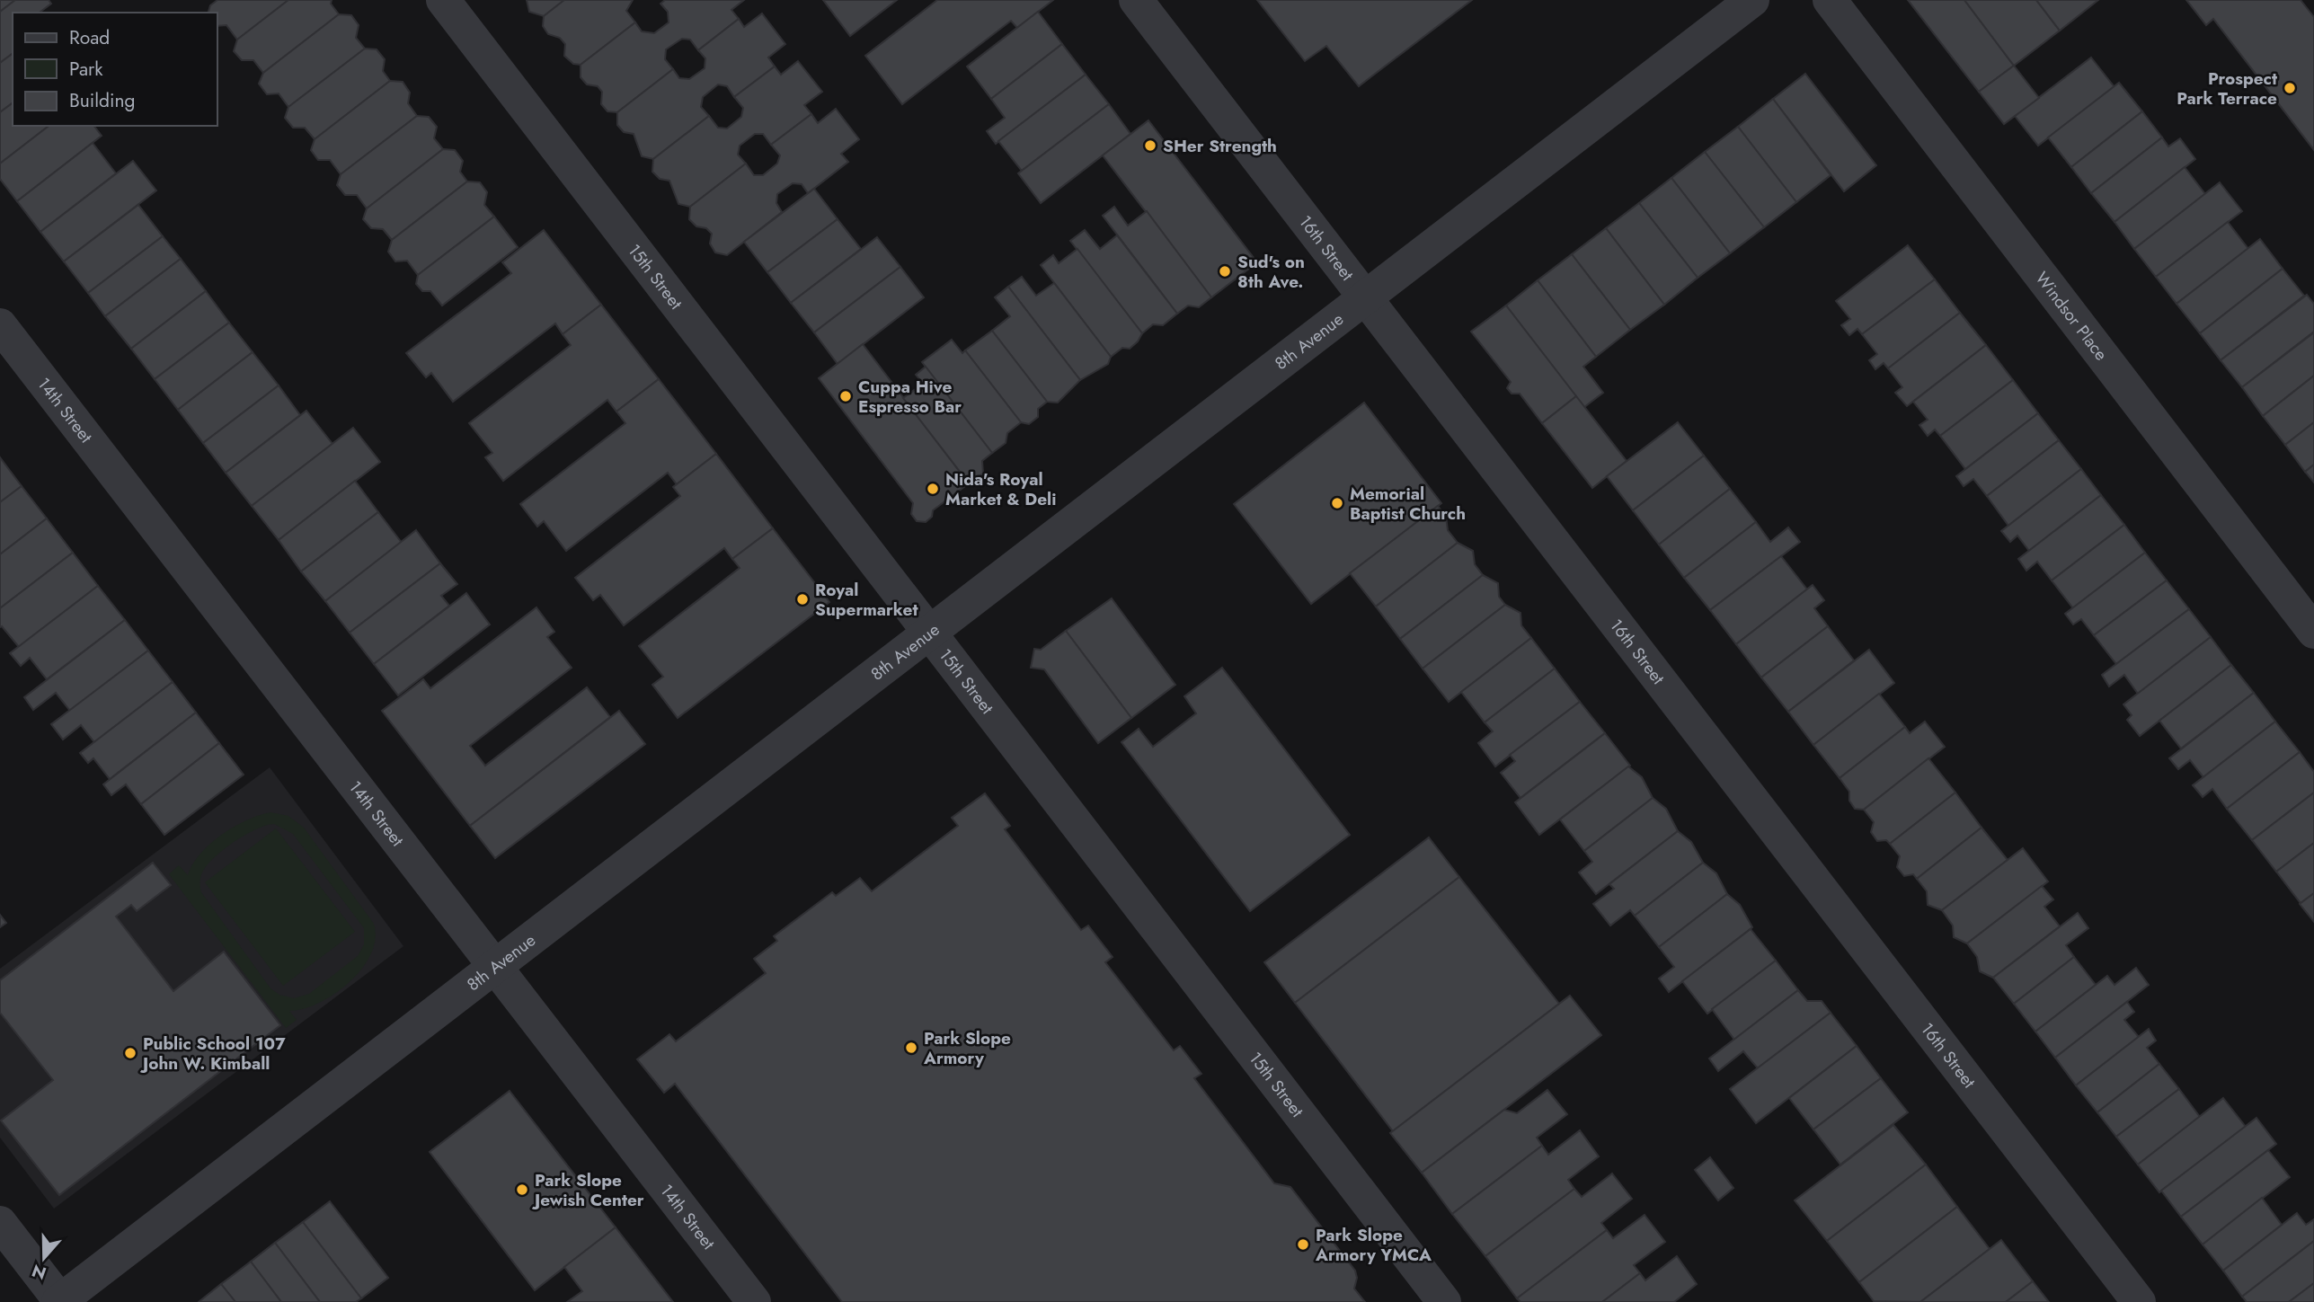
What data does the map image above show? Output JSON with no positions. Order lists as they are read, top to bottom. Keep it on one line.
{"streets":{"street":["16th Street","15th Street","Windsor Place","8th Avenue","14th Street"]},"crossings":[["16th Street","8th Avenue"],["15th Street","8th Avenue"],["8th Avenue","14th Street"]],"places":["Prospect Park Terrace","SHer Strength","Sud's on 8th Ave.","Cuppa Hive Espresso Bar","Nida's Royal Market & Deli","Memorial Baptist Church","Royal Supermarket","Park Slope Armory","Public School 107 John W. Kimball","Park Slope Jewish Center","Park Slope Armory YMCA"],"legend":["Road","Park","Building"],"north":"bottom"}
